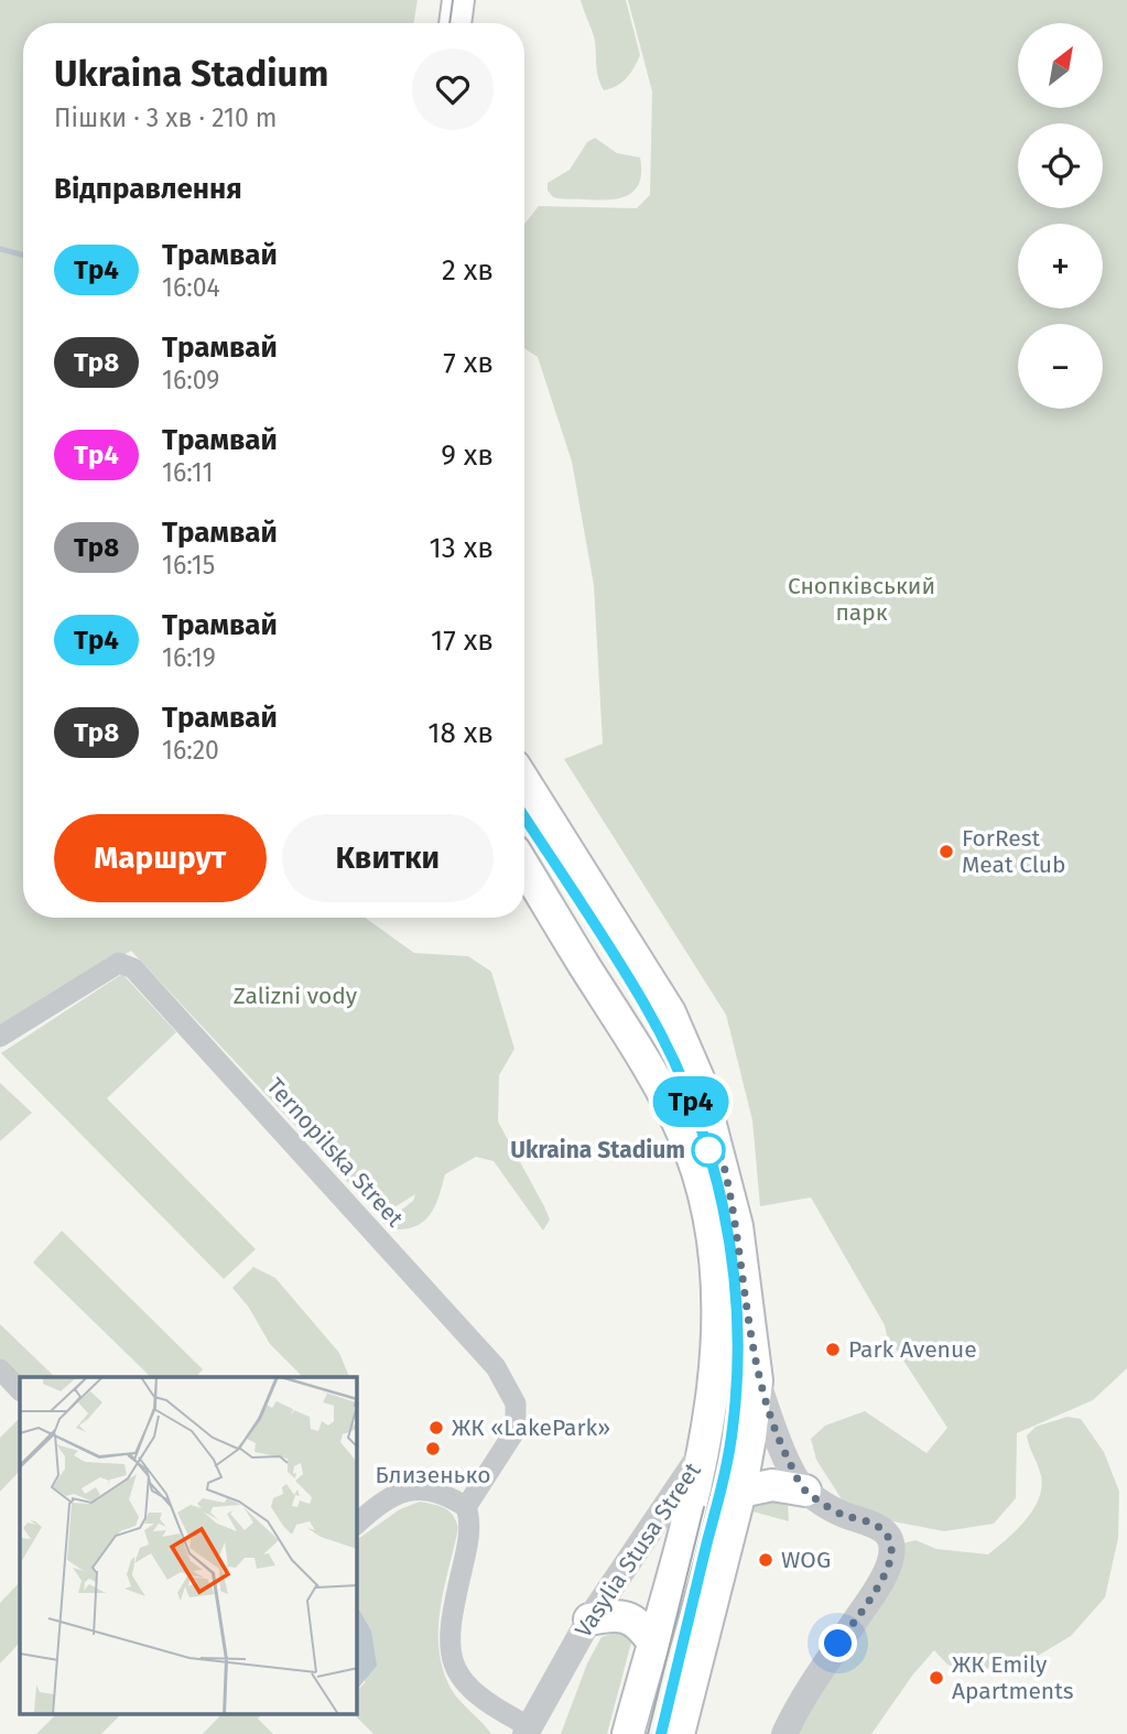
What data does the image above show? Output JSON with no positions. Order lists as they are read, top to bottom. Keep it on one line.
{"streets":{"main road":["Vasylia Stusa Street"],"street":["Ternopilska Street"]},"parks":["Снопківський парк","Zalizni vody"],"places":["ForRest Meat Club","Ukraina Stadium","Park Avenue","ЖК «LakePark»","Близенько","WOG","ЖК Emily Apartments"],"lines":["tram line Тр4"],"north":"top right","page":{"on_map":"Тр4","map_buttons":["+","−"],"heading":[["Ukraina Stadium","Пішки · 3 хв · 210 m"],"Відправлення"],"list":[{"mark":"Тр4","name":"Трамвай","note":"16:04","value":"2 хв"},{"mark":"Тр8","name":"Трамвай","note":"16:09","value":"7 хв"},{"mark":"Тр4","name":"Трамвай","note":"16:11","value":"9 хв"},{"mark":"Тр8","name":"Трамвай","note":"16:15","value":"13 хв"},{"mark":"Тр4","name":"Трамвай","note":"16:19","value":"17 хв"},{"mark":"Тр8","name":"Трамвай","note":"16:20","value":"18 хв"}],"buttons":["Маршрут","Квитки"]}}
